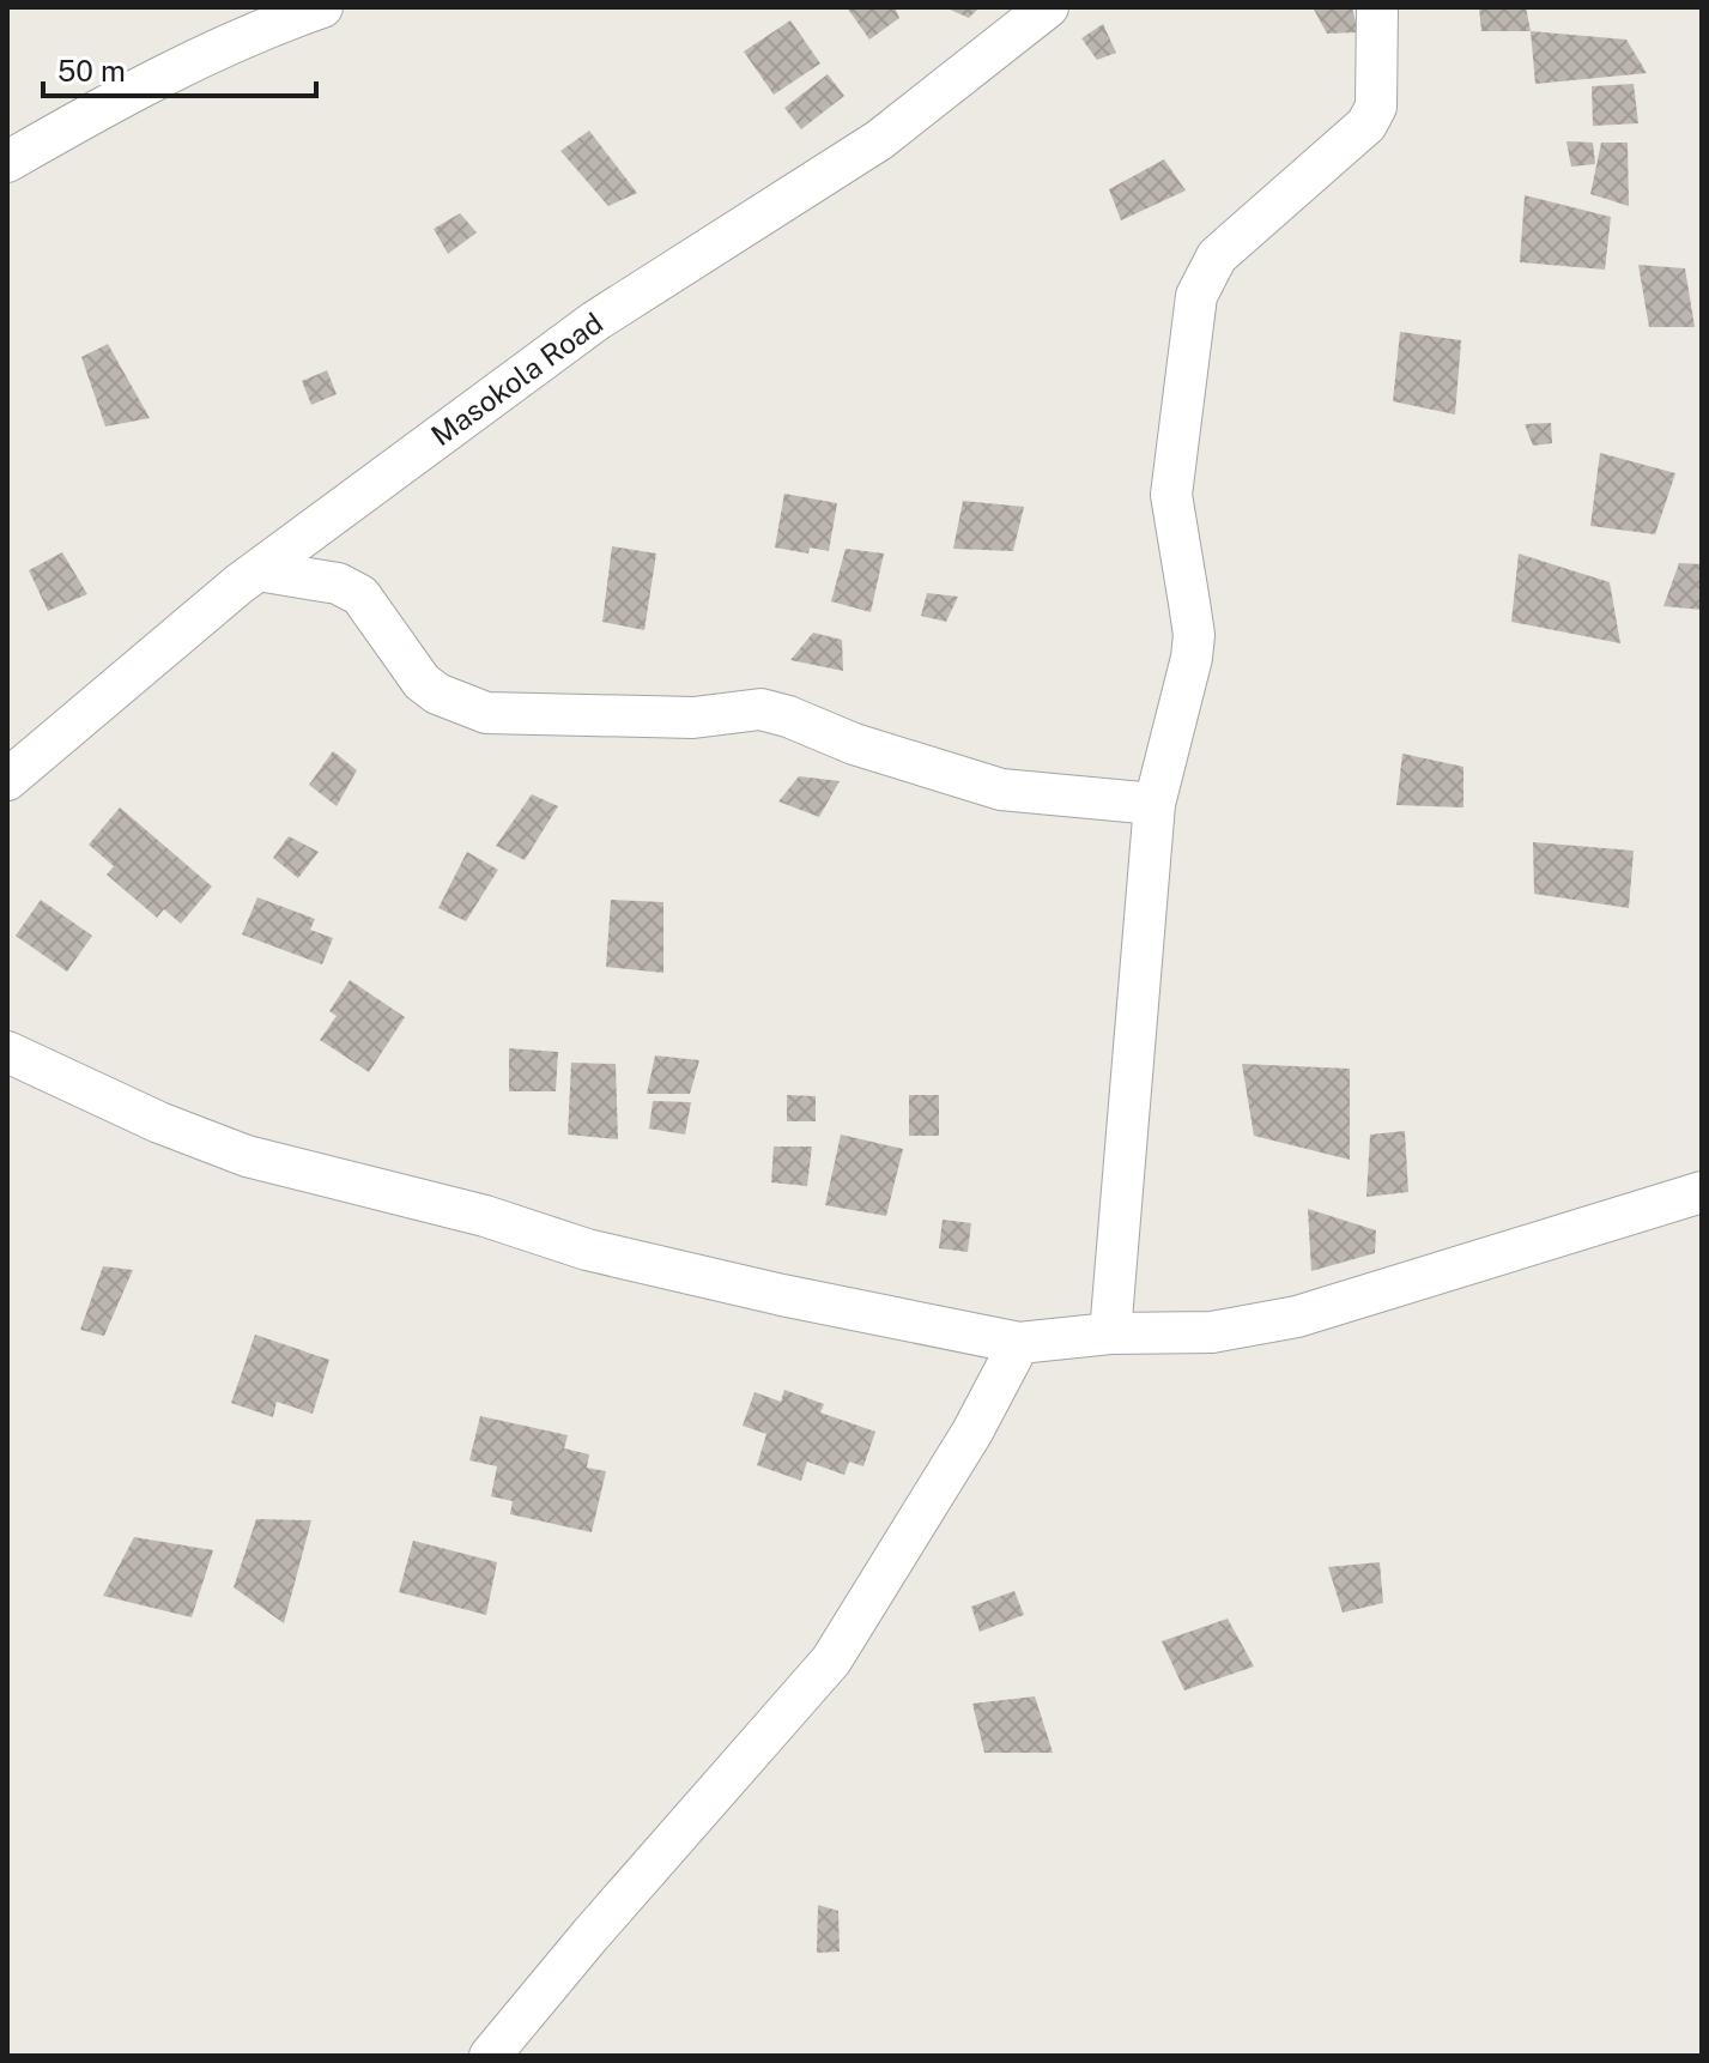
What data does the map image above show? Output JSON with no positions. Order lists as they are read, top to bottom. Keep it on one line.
{"streets":{"street":["Masokola Road"]},"scale_bar":"50 m"}
